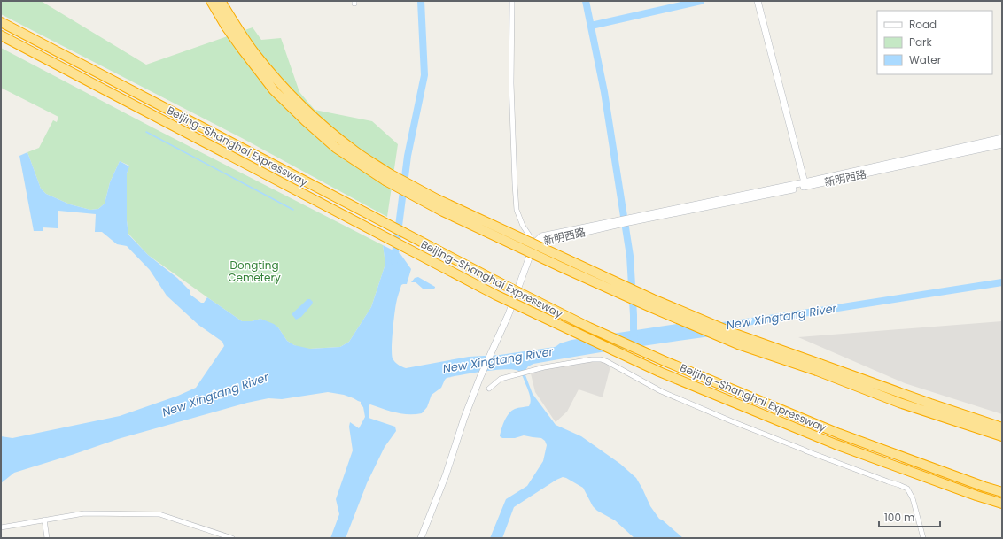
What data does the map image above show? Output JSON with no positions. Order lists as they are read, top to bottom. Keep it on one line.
{"streets":{"highway":["Beijing–Shanghai Expressway"],"street":["新明西路"]},"water":["New Xingtang River"],"parks":["Dongting Cemetery"],"legend":["Road","Park","Water"],"scale_bar":"100 m"}
